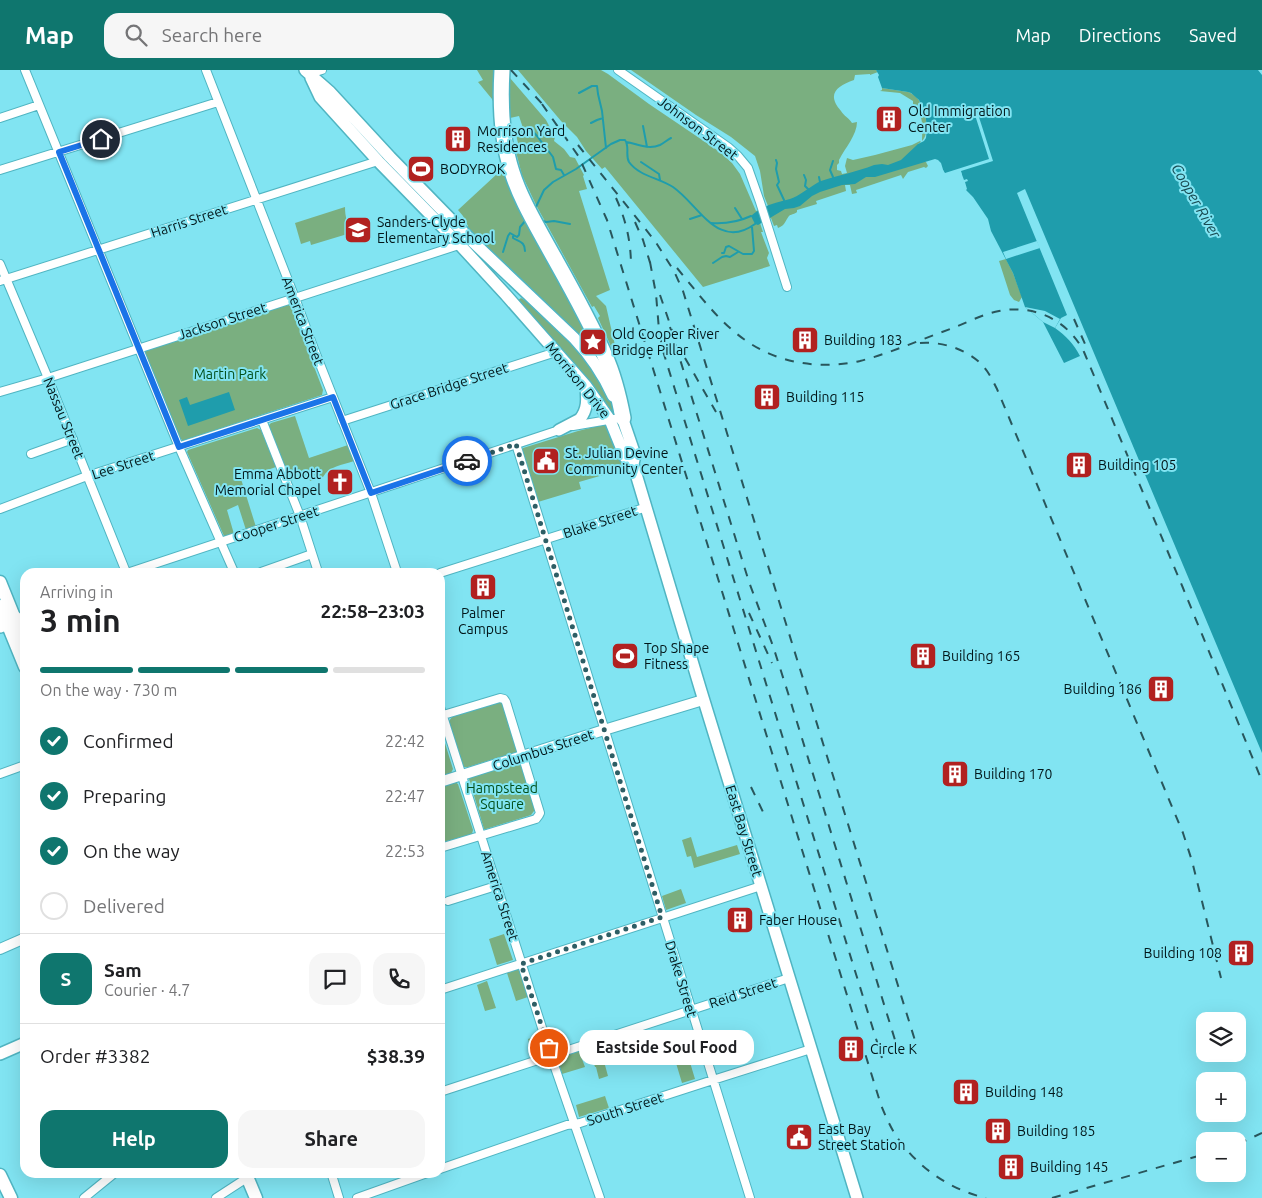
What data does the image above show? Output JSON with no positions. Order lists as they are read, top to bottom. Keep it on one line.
{"streets":{"main road":["Morrison Drive","East Bay Street"],"street":["Johnson Street","Harris Street","Jackson Street","America Street","Grace Bridge Street","Nassau Street","Lee Street","Blake Street","Cooper Street","Columbus Street","Drake Street","Reid Street","South Street"]},"crossings":[["Harris Street","America Street"],["Harris Street","Morrison Drive"],["Harris Street","Nassau Street"],["Jackson Street","America Street"],["Jackson Street","Morrison Drive"],["Jackson Street","Nassau Street"],["America Street","Grace Bridge Street"],["America Street","Lee Street"],["America Street","Cooper Street"],["America Street","Columbus Street"],["America Street","Reid Street"],["America Street","South Street"],["Morrison Drive","Grace Bridge Street"],["Morrison Drive","Cooper Street"],["Morrison Drive","East Bay Street"],["Nassau Street","Lee Street"],["Blake Street","East Bay Street"],["Blake Street","Drake Street"],["Cooper Street","Drake Street"],["Columbus Street","East Bay Street"],["Columbus Street","Drake Street"],["East Bay Street","Reid Street"],["East Bay Street","South Street"],["Drake Street","Reid Street"],["Drake Street","South Street"]],"water":["Cooper River"],"parks":["Martin Park","Hampstead Square"],"places":{"building":["Old Immigration Center","Morrison Yard Residences","Building 183","Building 115","Building 105","Palmer Campus","Building 165","Building 186","Building 170","Faber House","Building 108","Circle K","Building 148","Building 185","Building 145"],"sports":["BODYROK","Top Shape Fitness"],"school or university":["Sanders-Clyde Elementary School"],"place":["Old Cooper River Bridge Pillar"],"public building":["St. Julian Devine Community Center","East Bay Street Station"],"church":["Emma Abbott Memorial Chapel"],"other":["Eastside Soul Food"]},"page":{"header":"Map","search":"Search here","nav":["Map","Directions","Saved"],"heading":["3 min","Arriving in","22:58–23:03"],"panel":["Sam","Courier · 4.7","Order #3382","$38.39"],"bar":"On the way · 730 m","list":[["Confirmed","22:42"],["Preparing","22:47"],["On the way","22:53"],"Delivered"],"round":"S","map_buttons":["+","−"],"bubble":"Eastside Soul Food","buttons":["Help","Share"]}}
